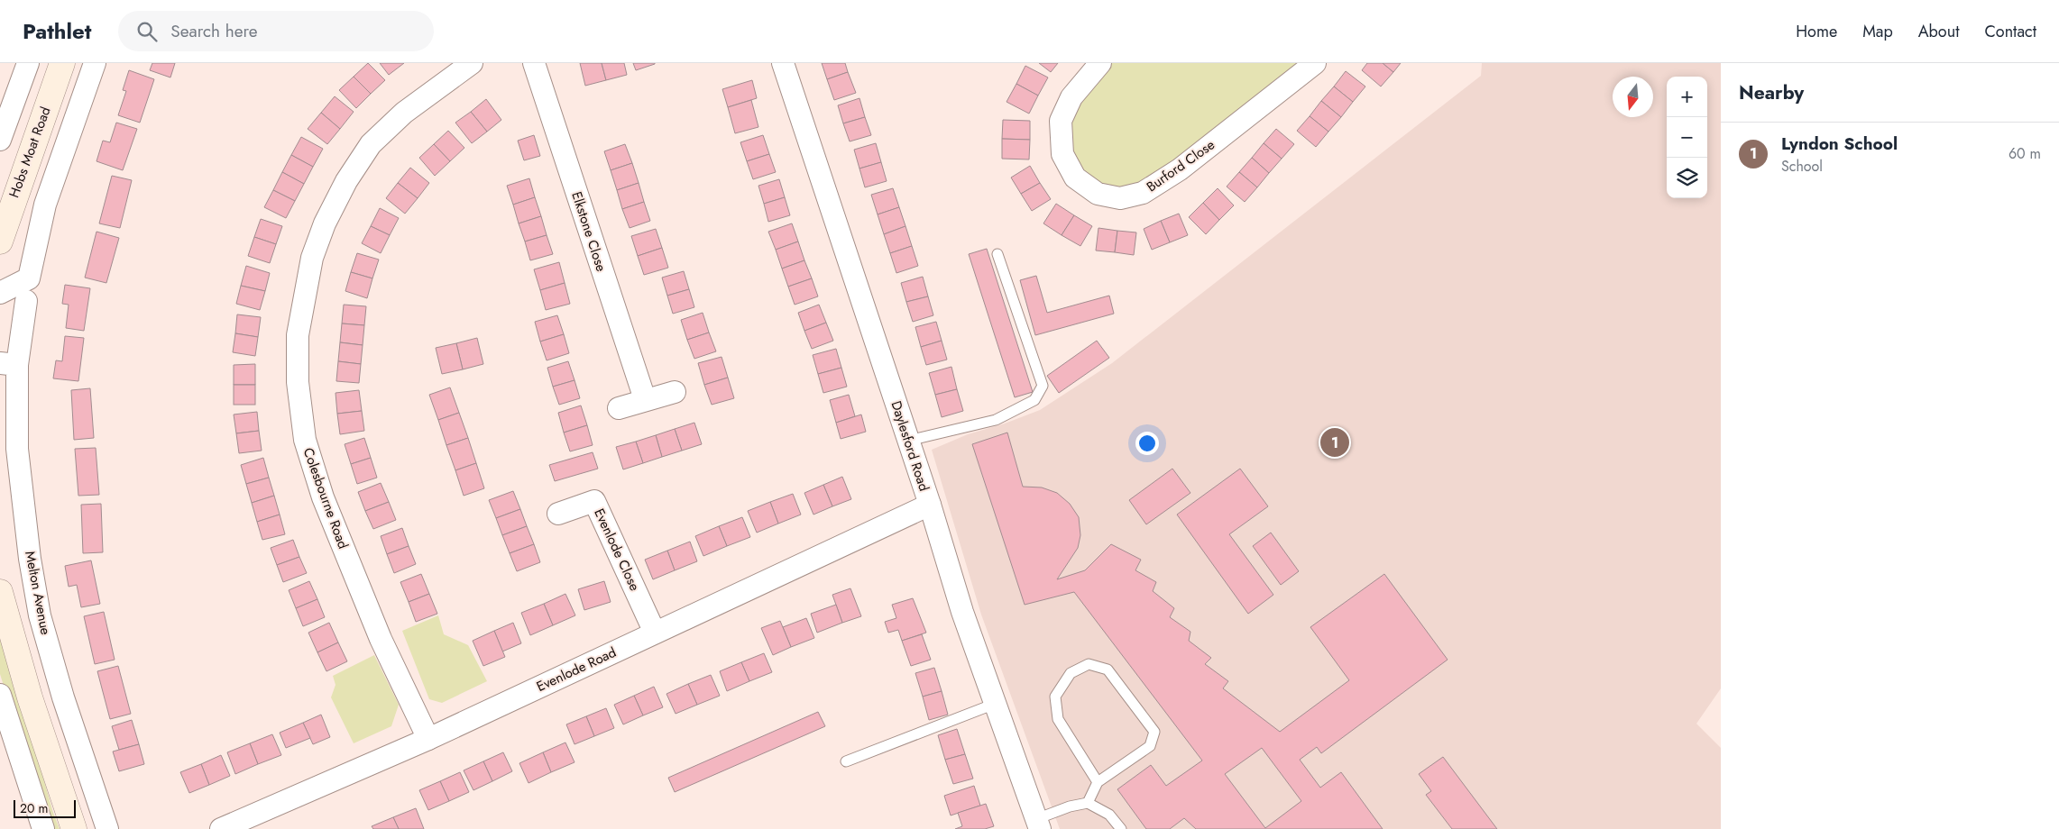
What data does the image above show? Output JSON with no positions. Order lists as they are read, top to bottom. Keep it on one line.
{"streets":{"street":["Hobs Moat Road","Burford Close","Elkstone Close","Daylesford Road","Colesbourne Road","Evenlode Close","Melton Avenue","Evenlode Road"]},"crossings":[["Daylesford Road","Evenlode Road"],["Colesbourne Road","Evenlode Road"],["Evenlode Close","Evenlode Road"]],"scale_bar":"20 m","north":"bottom","page":{"header":"Pathlet","search":"Search here","nav":["Home","Map","About","Contact"],"heading":"Nearby","map_buttons":["+","−"],"list":[{"mark":"1","name":"Lyndon School","note":"School","value":"60 m"}],"pins":"1","scale":"20 m"}}
